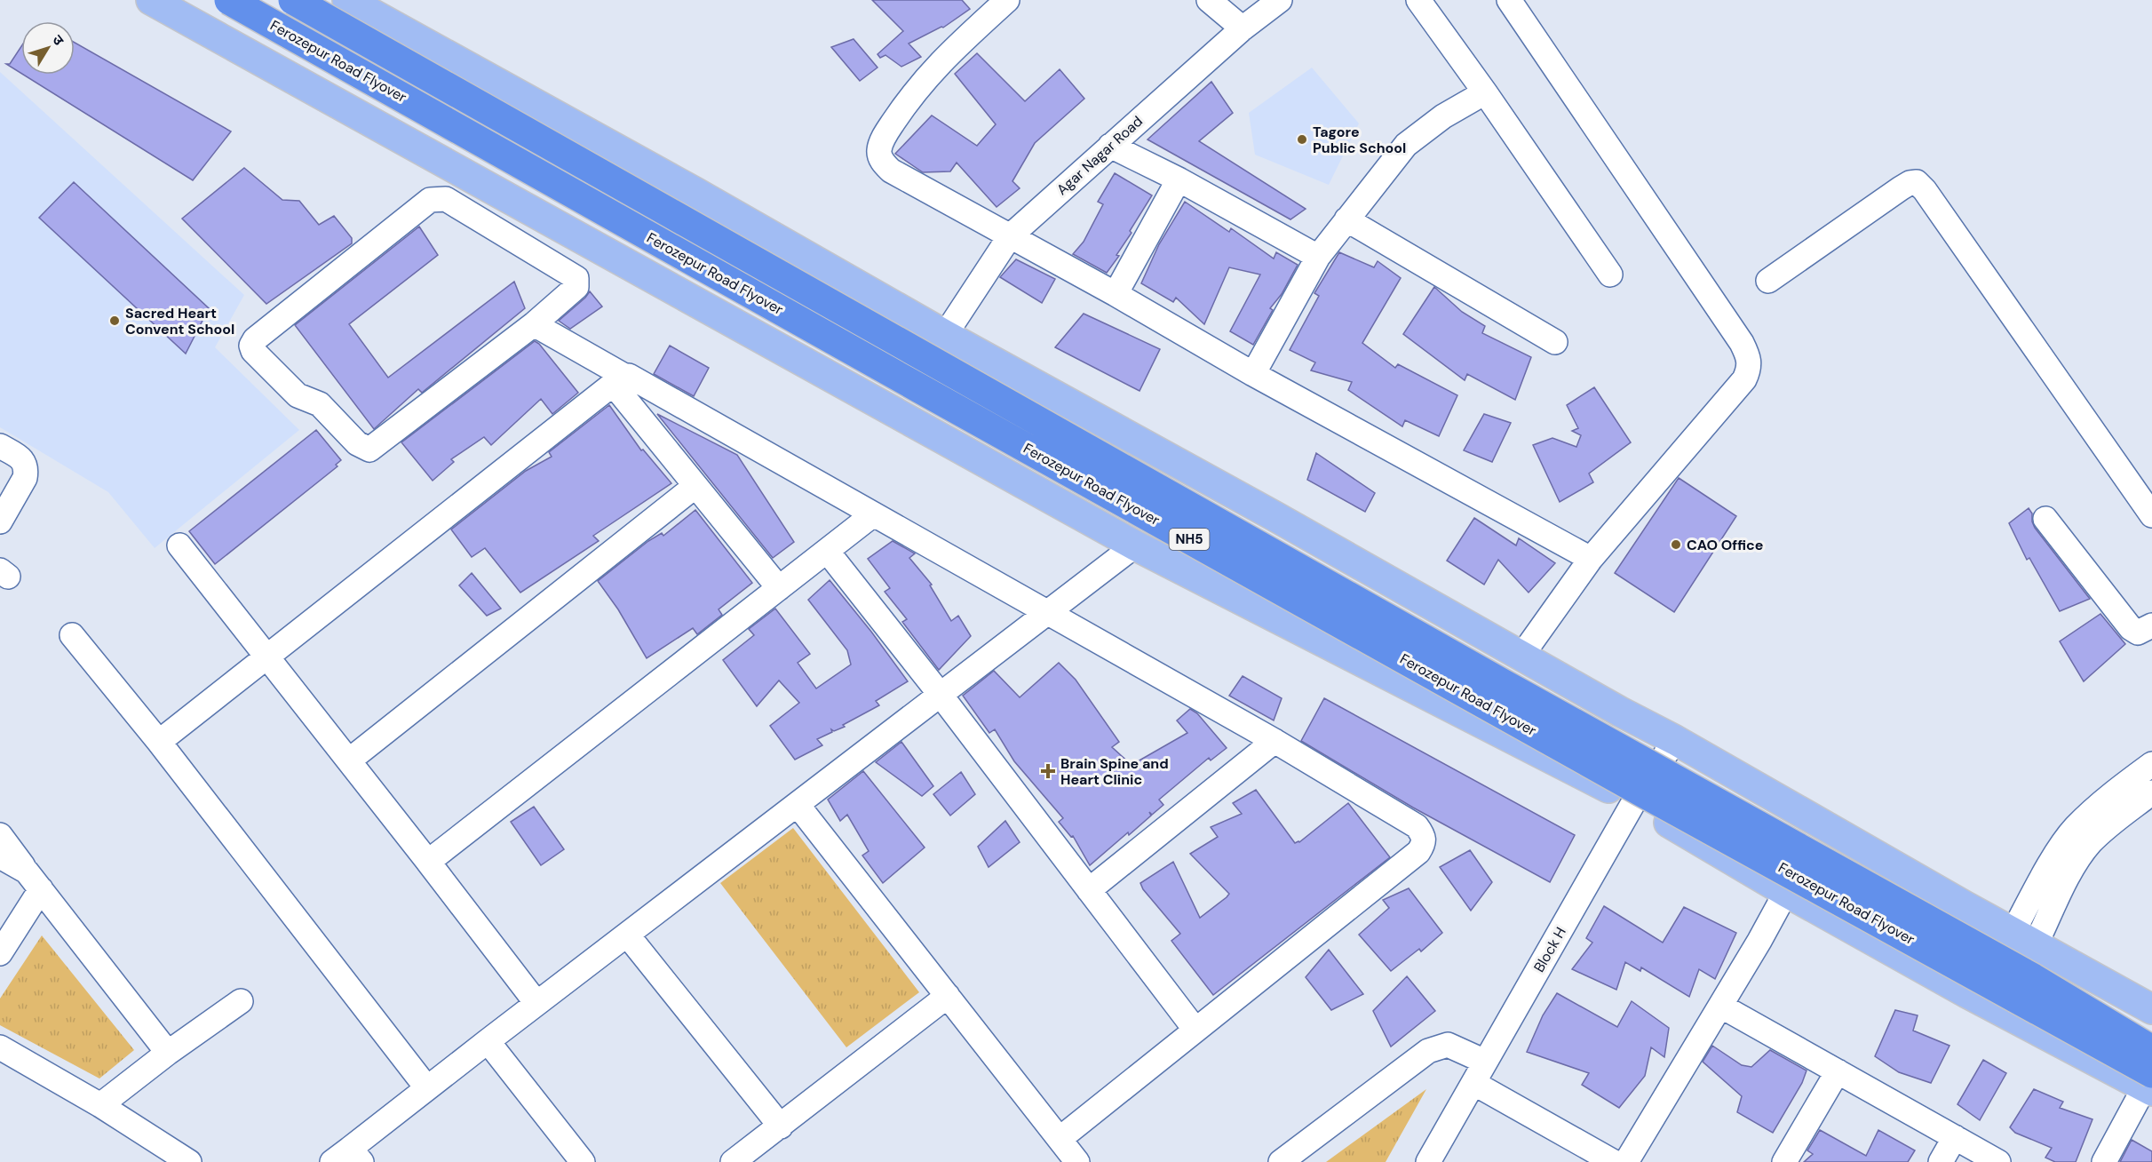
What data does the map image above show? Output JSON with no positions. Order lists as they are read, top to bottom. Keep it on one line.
{"streets":{"highway":["Ferozepur Road Flyover","NH5"],"street":["Agar Nagar Road","Block H"]},"places":{"other":["Tagore Public School","Sacred Heart Convent School","CAO Office"],"health":["Brain Spine and Heart Clinic"]},"north":"top right"}
